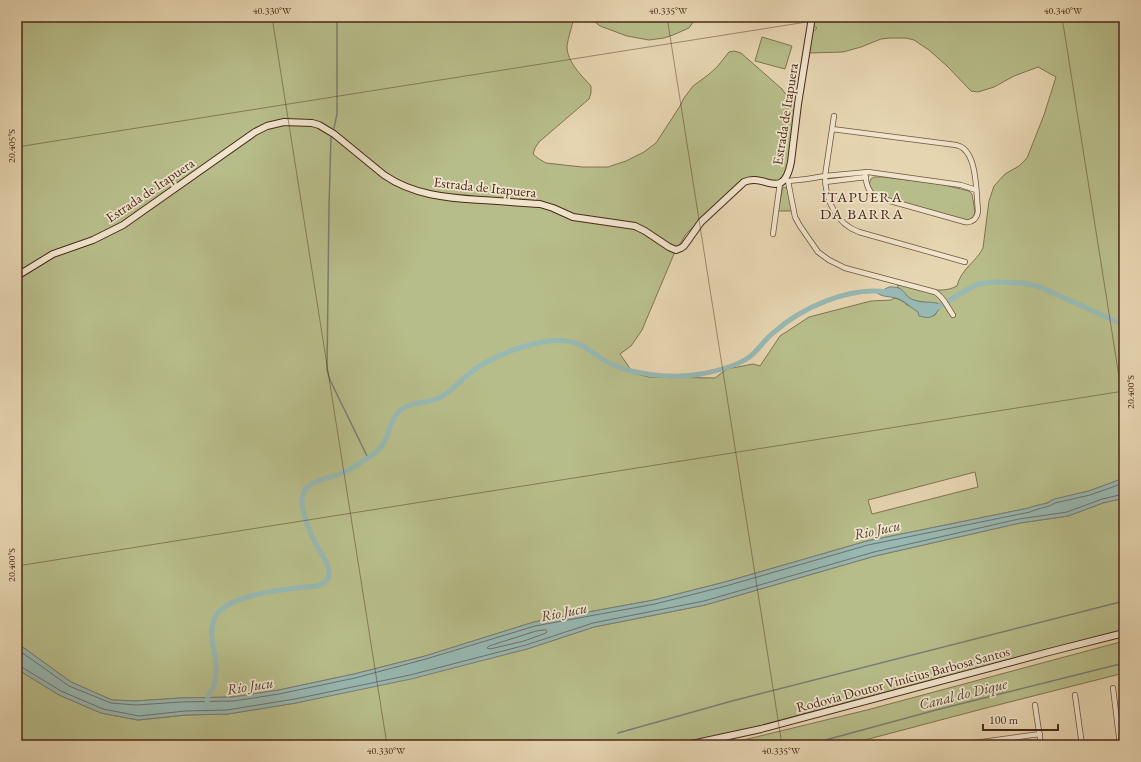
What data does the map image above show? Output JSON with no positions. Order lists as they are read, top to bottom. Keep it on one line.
{"streets":{"street":["Estrada de Itapuera","Rodovia Doutor Vinícius Barbosa Santos"]},"districts":["ITAPUERA DA BARRA"],"water":["Rio Jucu","Canal do Dique"],"scale_bar":"100 m","coordinates":["40.330°W","40.335°W","40.340°W","20.405°S","20.400°S"]}
